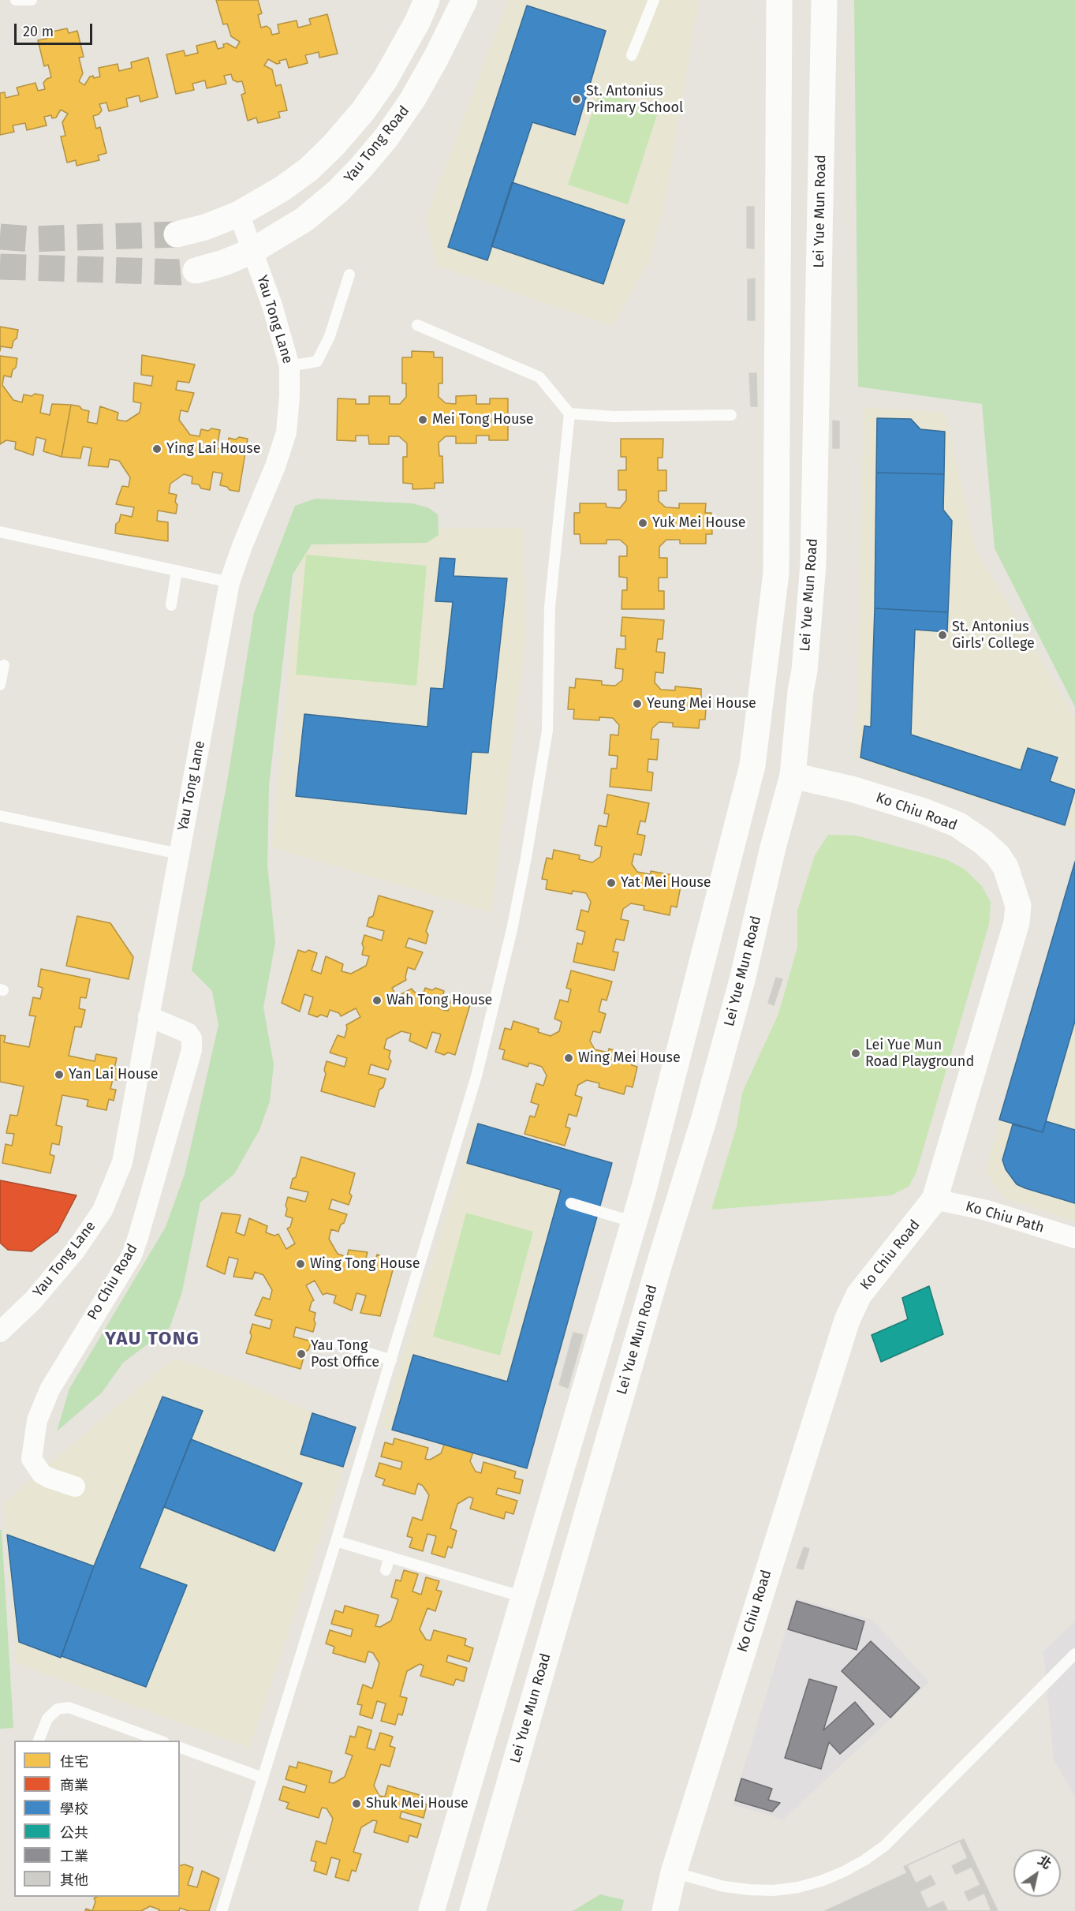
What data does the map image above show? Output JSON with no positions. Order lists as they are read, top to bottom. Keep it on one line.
{"streets":{"main road":["Yau Tong Road","Lei Yue Mun Road","Ko Chiu Road"],"street":["Yau Tong Lane","Ko Chiu Path","Po Chiu Road"]},"crossings":[["Yau Tong Road","Yau Tong Lane"],["Lei Yue Mun Road","Ko Chiu Road"],["Yau Tong Lane","Po Chiu Road"],["Ko Chiu Road","Ko Chiu Path"]],"districts":["YAU TONG"],"places":["St. Antonius Primary School","Mei Tong House","Ying Lai House","Yuk Mei House","St. Antonius Girls' College","Yeung Mei House","Yat Mei House","Wah Tong House","Lei Yue Mun Road Playground","Wing Mei House","Yan Lai House","Wing Tong House","Yau Tong Post Office","Shuk Mei House"],"legend":["住宅","商業","學校","公共","工業","其他"],"scale_bar":"20 m","north":"top right"}
